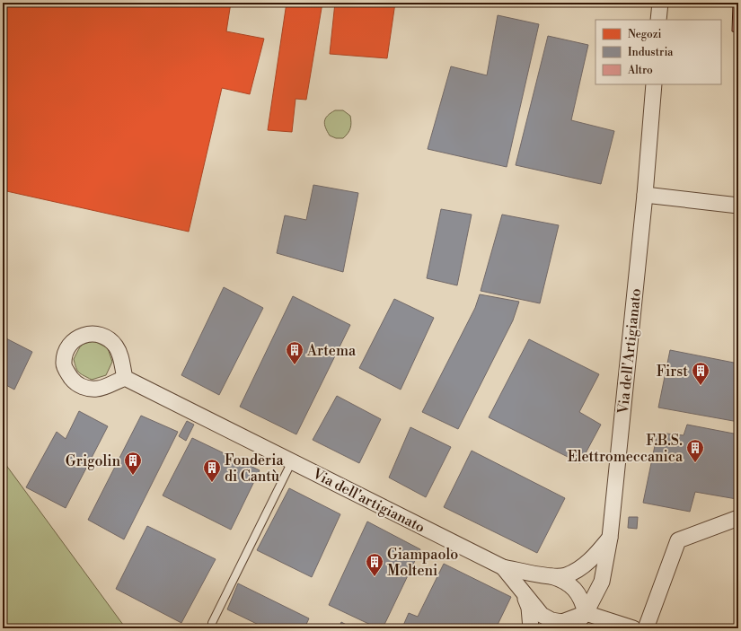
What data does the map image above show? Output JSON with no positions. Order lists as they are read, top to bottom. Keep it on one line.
{"streets":{"street":["Via dell'Artigianato","Via dell'artigianato"]},"crossings":[["Via dell'Artigianato","Via dell'artigianato"]],"places":{"building":["Artema","First","F.B.S. Elettromeccanica","Grigolin","Fonderia di Cantù","Giampaolo Molteni"]},"legend":["Negozi","Industria","Altro"]}
